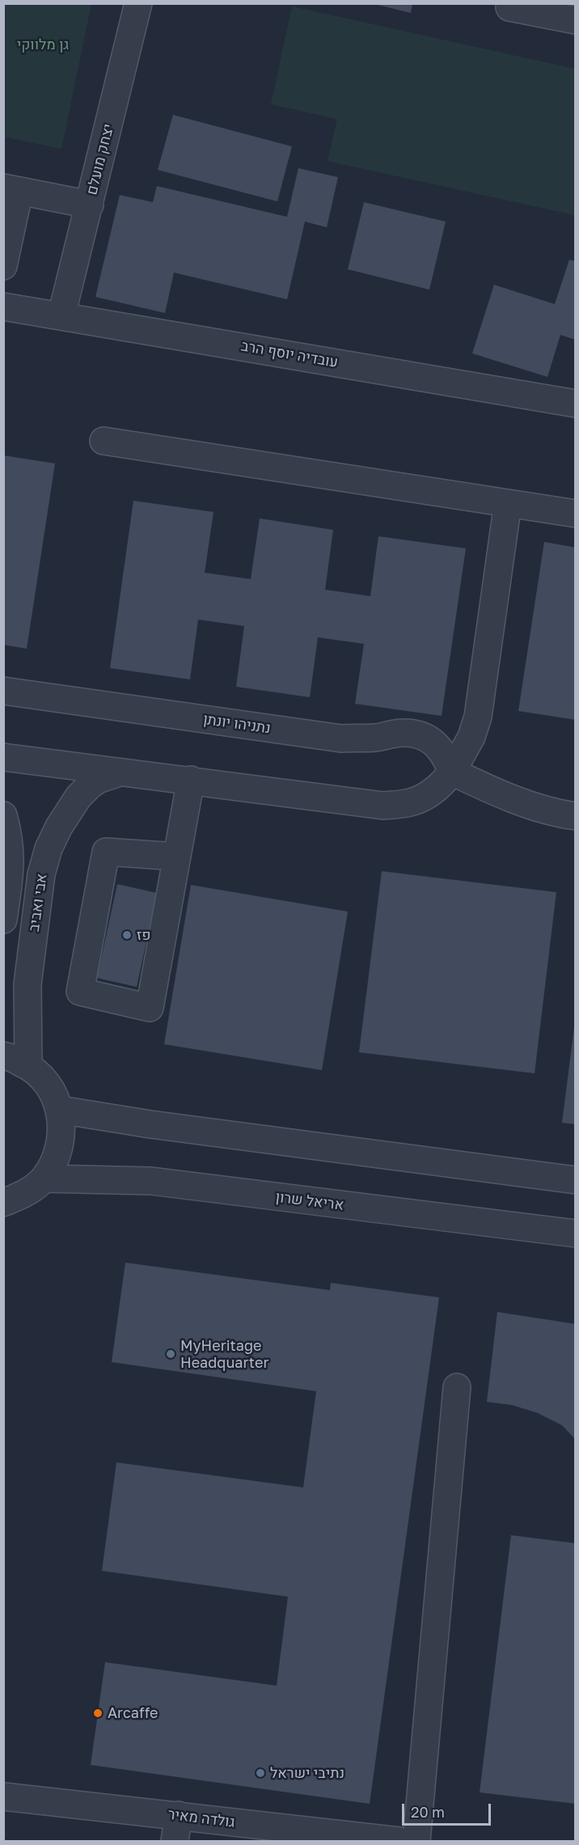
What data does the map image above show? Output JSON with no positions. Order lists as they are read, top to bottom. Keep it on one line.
{"streets":{"street":["יצחק מועלם","עובדיה יוסף הרב","נתניהו יונתן","אבי ואביב","אריאל שרון","גולדה מאיר"]},"crossings":[["יצחק מועלם","עובדיה יוסף הרב"]],"parks":["גן מלווקי"],"places":["פז","MyHeritage Headquarter","Arcaffe","נתיבי ישראל"],"scale_bar":"20 m"}
